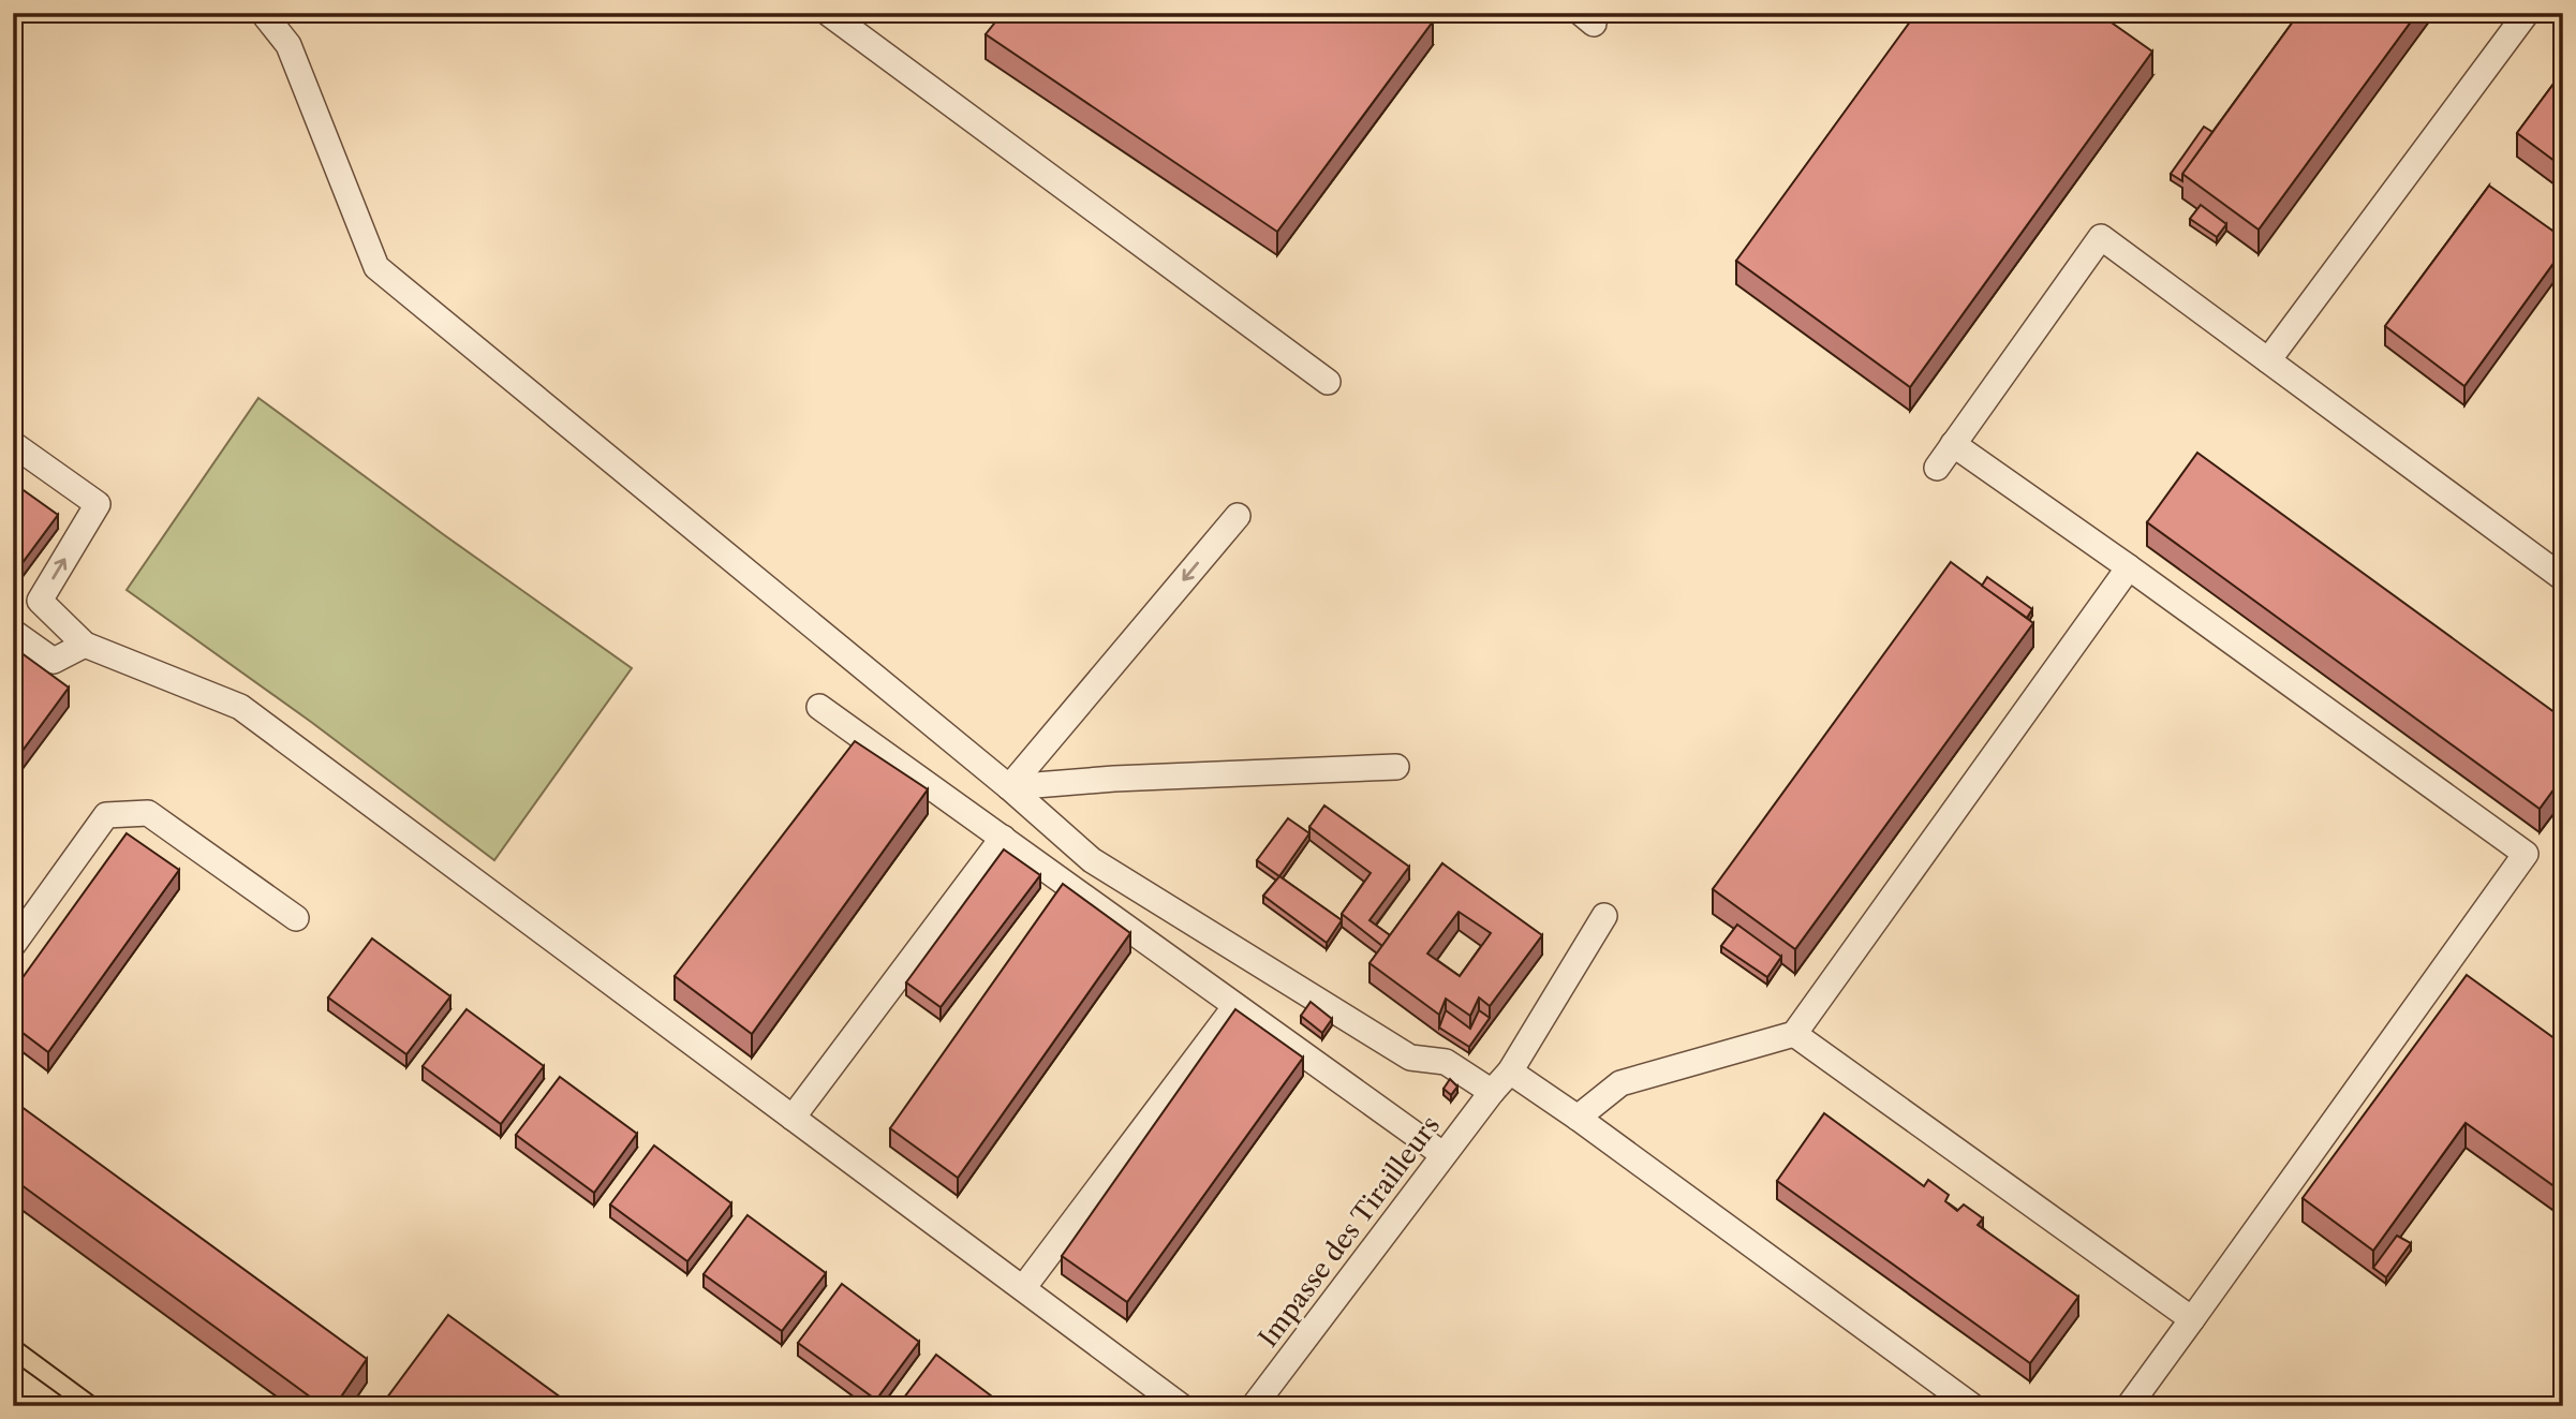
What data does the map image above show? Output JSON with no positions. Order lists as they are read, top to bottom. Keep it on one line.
{"streets":{"lane":["Impasse des Tirailleurs"]}}
